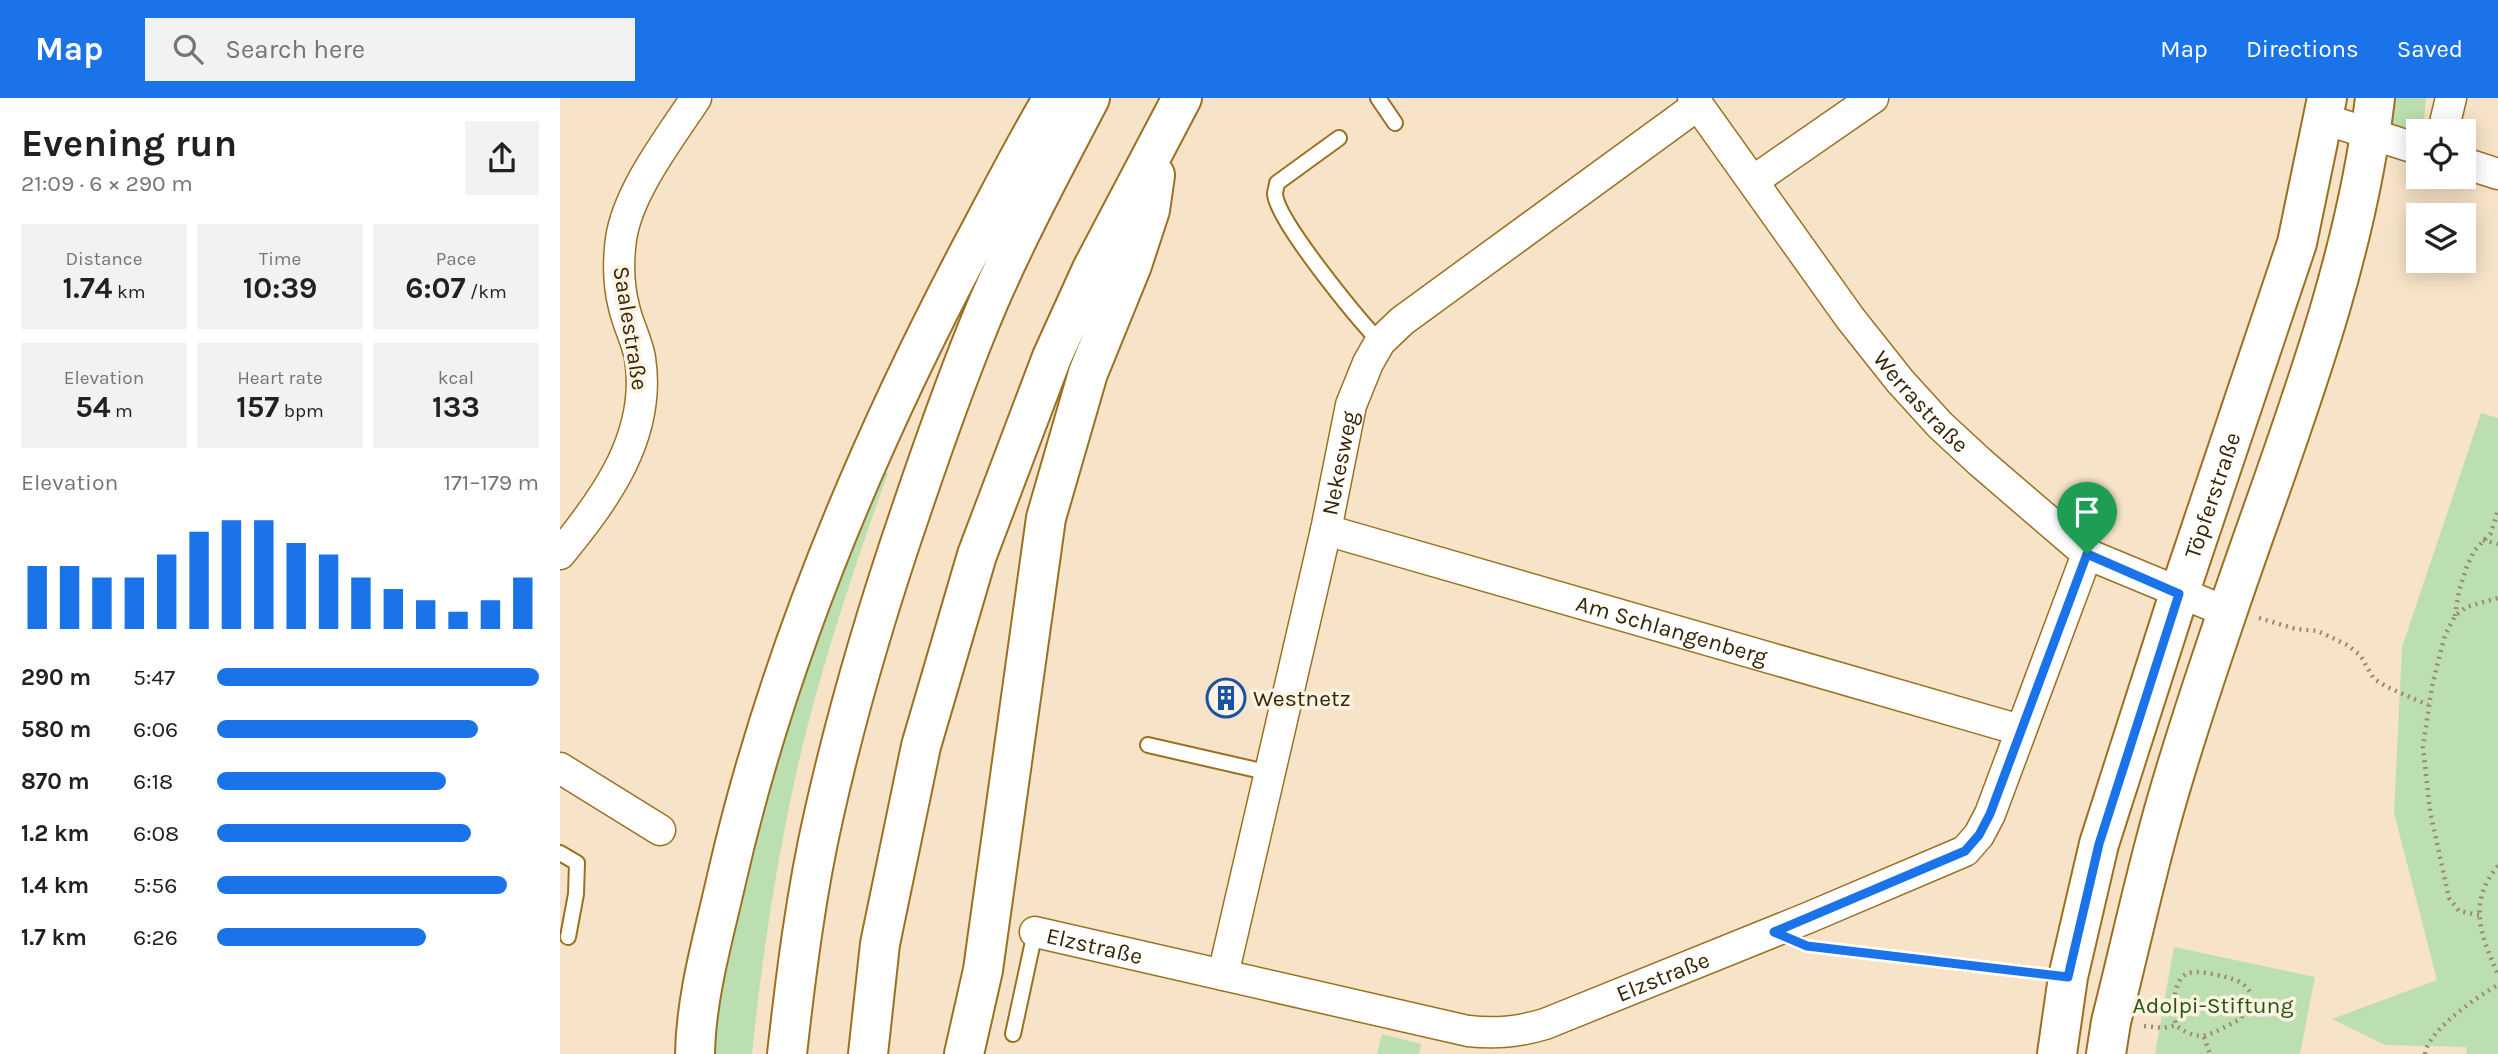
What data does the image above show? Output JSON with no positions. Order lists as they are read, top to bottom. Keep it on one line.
{"streets":{"main road":["Töpferstraße"],"street":["Saalestraße","Werrastraße","Nekesweg","Am Schlangenberg","Elzstraße"]},"crossings":[["Werrastraße","Nekesweg"],["Werrastraße","Töpferstraße"],["Werrastraße","Elzstraße"],["Nekesweg","Am Schlangenberg"],["Nekesweg","Elzstraße"],["Am Schlangenberg","Elzstraße"]],"parks":["Adolpi-Stiftung"],"places":{"building":["Westnetz"]},"page":{"header":"Map","search":"Search here","nav":["Map","Directions","Saved"],"heading":["Evening run","21:09 · 6 × 290 m"],"stats":[["Distance","1.74 km"],["Time","10:39"],["Pace","6:07 /km"],["Elevation","54 m"],["Heart rate","157 bpm"],["kcal","133"]],"chart":["Elevation","171–179 m"],"list":[{"name":"290 m","note":"5:47"},{"name":"580 m","note":"6:06"},{"name":"870 m","note":"6:18"},{"name":"1.2 km","note":"6:08"},{"name":"1.4 km","note":"5:56"},{"name":"1.7 km","note":"6:26"}]}}
